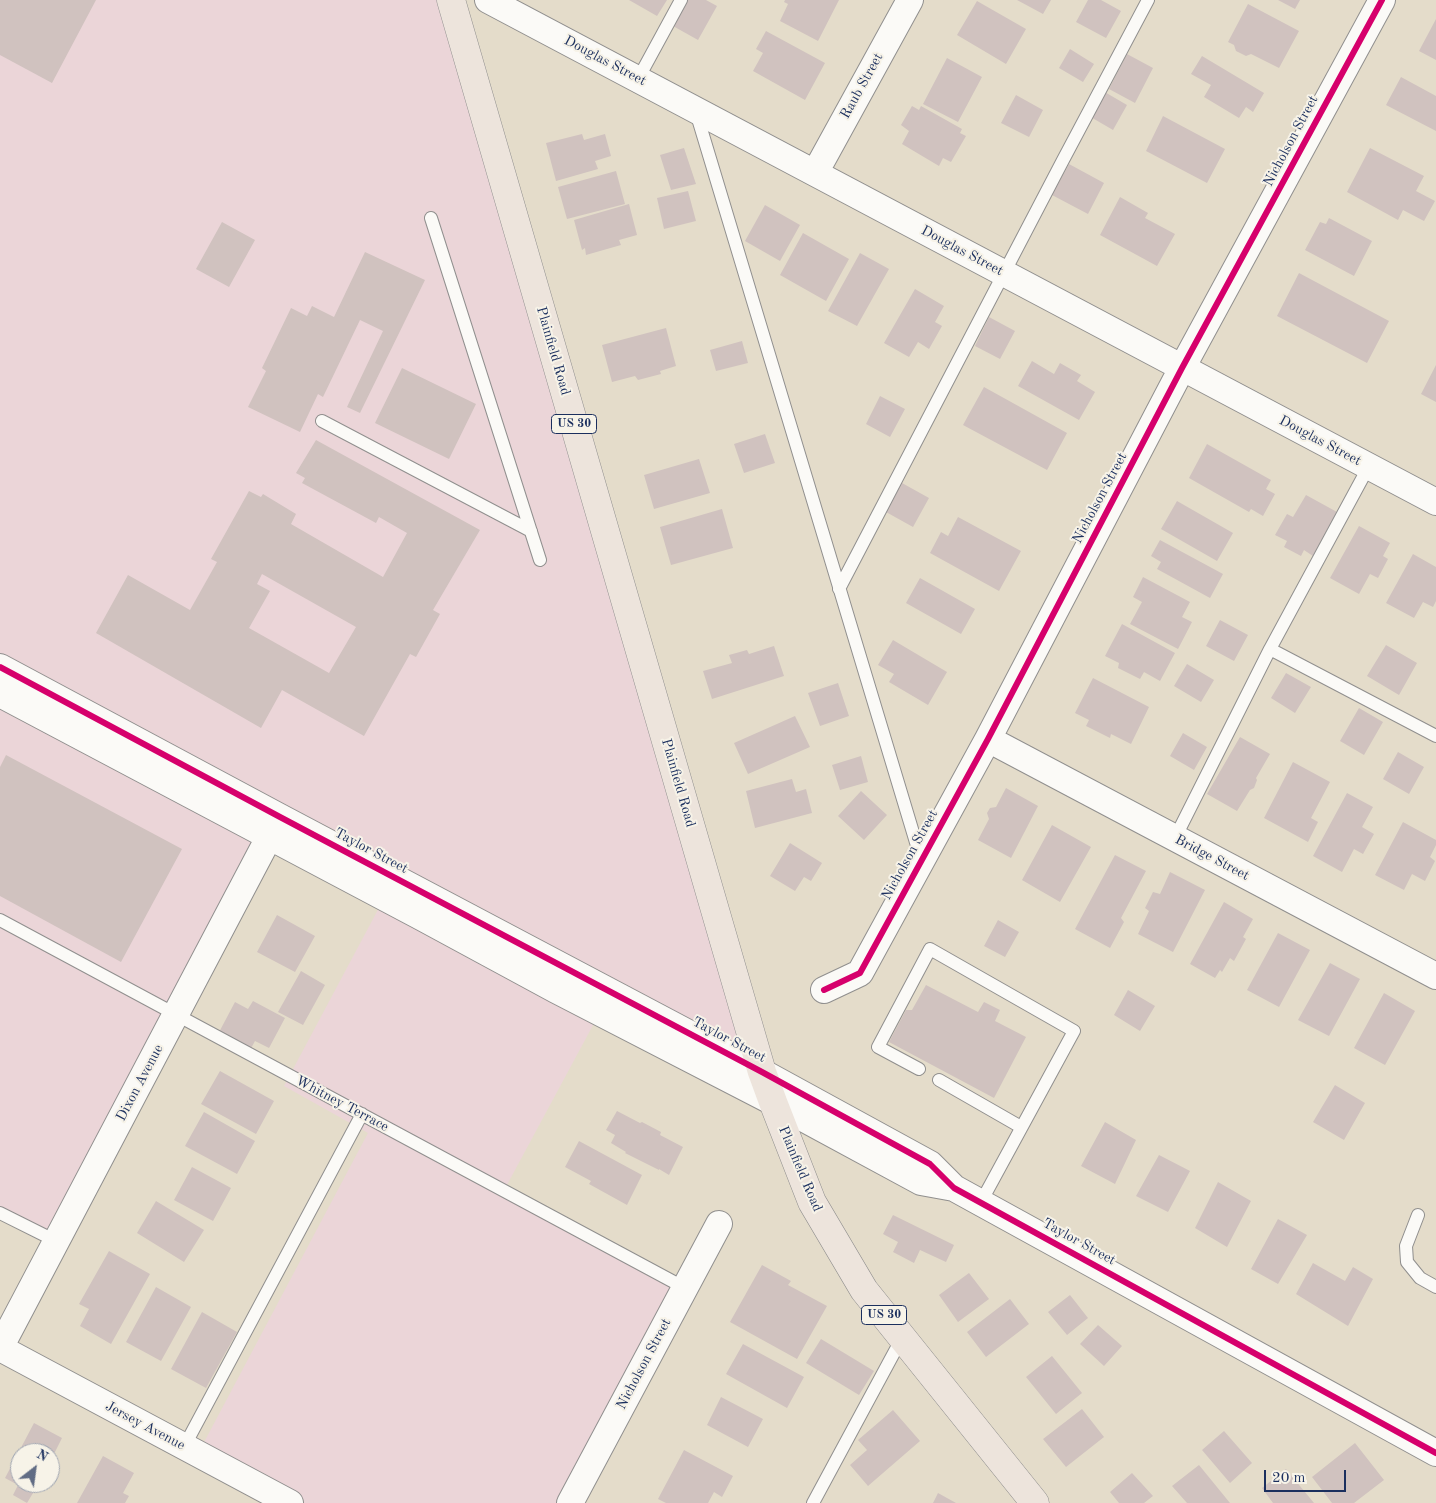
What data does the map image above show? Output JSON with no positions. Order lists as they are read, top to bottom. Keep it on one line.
{"streets":{"main road":["Plainfield Road","US 30"],"street":["Douglas Street","Raub Street","Nicholson Street","Taylor Street","Bridge Street","Dixon Avenue","Jersey Avenue"],"lane":["Whitney Terrace"]},"crossings":[["Douglas Street","Raub Street"],["Douglas Street","Nicholson Street"],["Nicholson Street","Bridge Street"],["Nicholson Street","Whitney Terrace"],["Plainfield Road","Taylor Street"],["Taylor Street","Dixon Avenue"],["Dixon Avenue","Whitney Terrace"],["Dixon Avenue","Jersey Avenue"]],"scale_bar":"20 m","north":"top right"}
